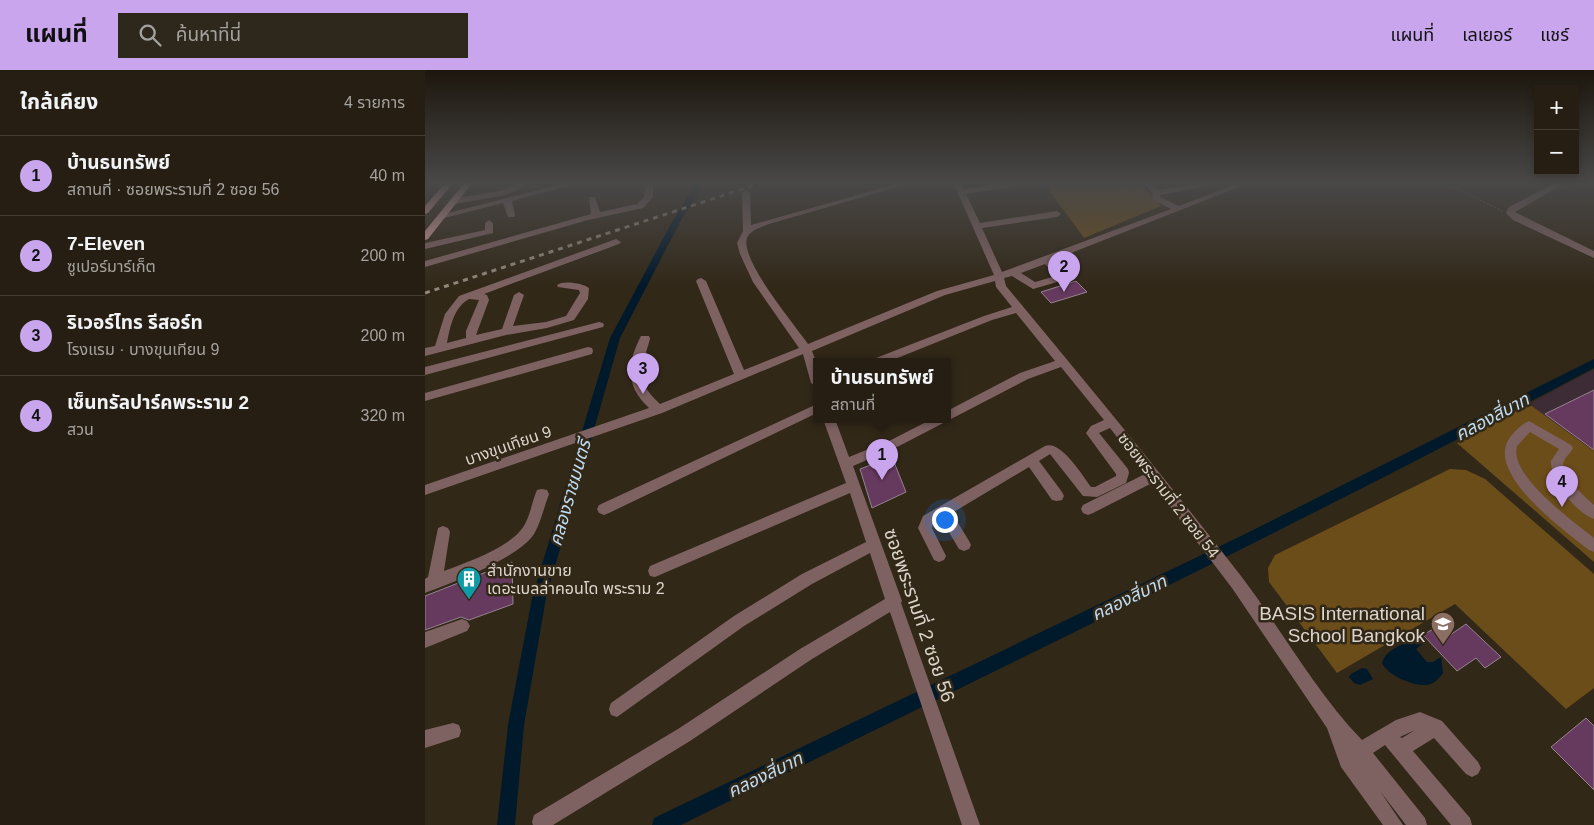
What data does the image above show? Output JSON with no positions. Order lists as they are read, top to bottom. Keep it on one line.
{"streets":{"street":["บางขุนเทียน 9","ซอยพระรามที่ 2 ซอย 54","ซอยพระรามที่ 2 ซอย 56"]},"crossings":[["บางขุนเทียน 9","ซอยพระรามที่ 2 ซอย 54"]],"water":["คลองสี่บาท","คลองราชมนตรี"],"places":{"building":["สำนักงานขาย เดอะเบลล่าคอนโด พระราม 2"],"school or university":["BASIS International School Bangkok"]},"page":{"header":"แผนที่","search":"ค้นหาที่นี่","nav":["แผนที่","เลเยอร์","แชร์"],"heading":["ใกล้เคียง","4 รายการ"],"map_buttons":["+","−"],"list":[{"mark":"1","name":"บ้านธนทรัพย์","note":"สถานที่ · ซอยพระรามที่ 2 ซอย 56","value":"40 m"},{"mark":"2","name":"7-Eleven","note":"ซูเปอร์มาร์เก็ต","value":"200 m"},{"mark":"3","name":"ริเวอร์ไทร รีสอร์ท","note":"โรงแรม · บางขุนเทียน 9","value":"200 m"},{"mark":"4","name":"เซ็นทรัลปาร์คพระราม 2","note":"สวน","value":"320 m"}],"pins":["2","3","1","4"],"popup":["บ้านธนทรัพย์","สถานที่"]}}
